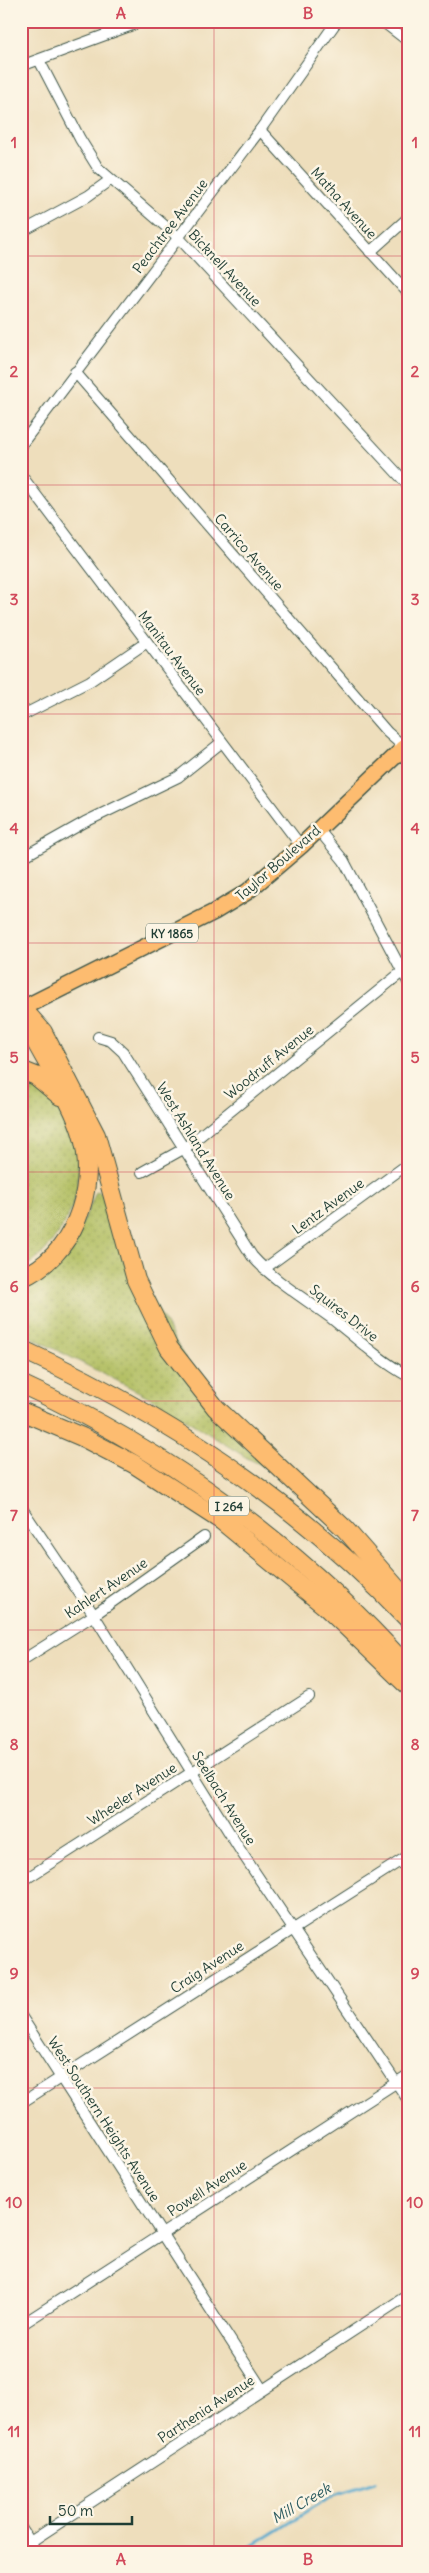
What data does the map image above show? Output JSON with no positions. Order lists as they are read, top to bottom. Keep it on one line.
{"streets":{"highway":["I 264"],"main road":["Taylor Boulevard","KY 1865"],"street":["Matha Avenue","Peachtree Avenue","Bicknell Avenue","Carrico Avenue","Manitau Avenue","Woodruff Avenue","West Ashland Avenue","Lentz Avenue","Squires Drive","Kahlert Avenue","Wheeler Avenue","Seelbach Avenue","Craig Avenue","West Southern Heights Avenue","Powell Avenue","Parthenia Avenue"]},"crossings":[["Matha Avenue","Peachtree Avenue"],["Peachtree Avenue","Bicknell Avenue"],["Peachtree Avenue","Carrico Avenue"],["Carrico Avenue","Taylor Boulevard"],["Manitau Avenue","Taylor Boulevard"],["Woodruff Avenue","West Ashland Avenue"],["West Ashland Avenue","Lentz Avenue"],["West Ashland Avenue","Squires Drive"],["Lentz Avenue","Squires Drive"],["Kahlert Avenue","Seelbach Avenue"],["Wheeler Avenue","Seelbach Avenue"],["Seelbach Avenue","Craig Avenue"],["Seelbach Avenue","Powell Avenue"],["Craig Avenue","West Southern Heights Avenue"],["West Southern Heights Avenue","Powell Avenue"],["West Southern Heights Avenue","Parthenia Avenue"]],"water":["Mill Creek"],"scale_bar":"50 m","grid":{"columns":["A","B"],"rows":["1","2","3","4","5","6","7","8","9","10","11"]}}
